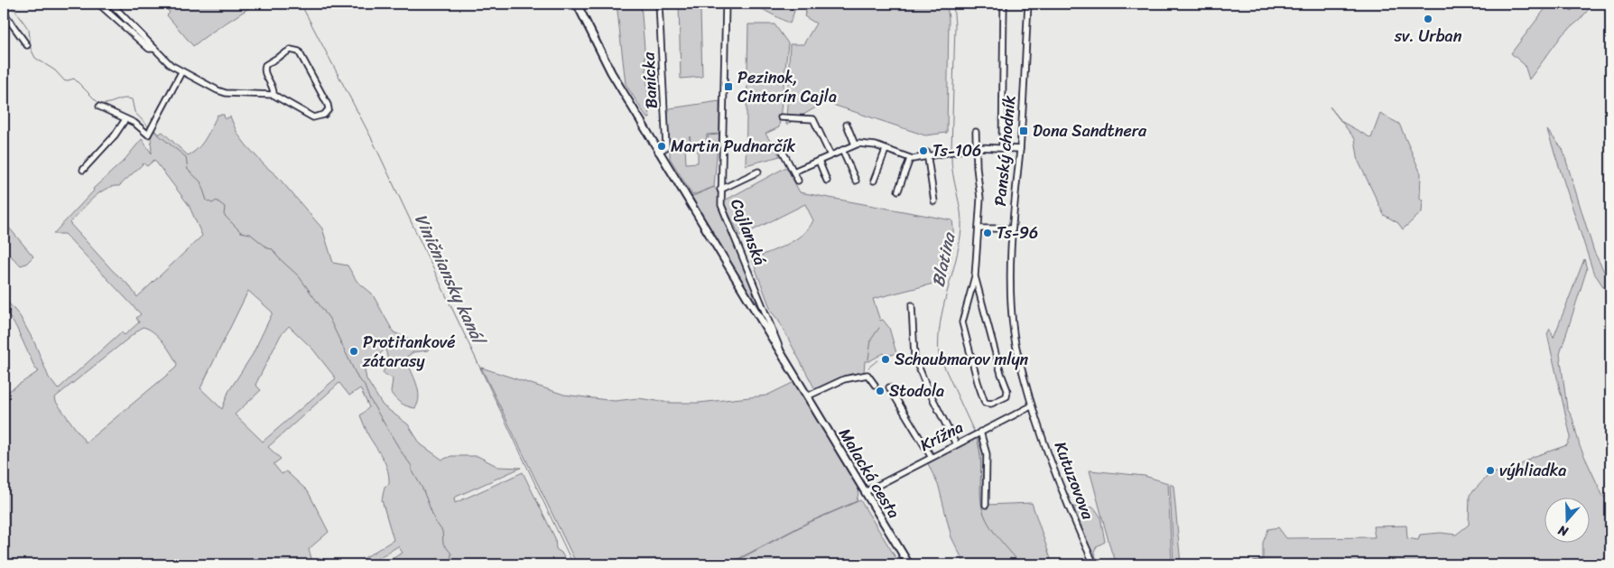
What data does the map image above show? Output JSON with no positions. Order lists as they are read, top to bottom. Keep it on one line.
{"streets":{"main road":["Malacká cesta"],"street":["Banícka","Panský chodník","Cajlanská","Krížna","Kutuzovova"]},"crossings":[["Panský chodník","Krížna"],["Panský chodník","Kutuzovova"],["Krížna","Malacká cesta"],["Krížna","Kutuzovova"]],"water":["Blatina","Viničniansky kanál"],"places":{"other":["sv. Urban","Martin Pudnarčík","Ts-106","Ts-96","Protitankové zátarasy","Schaubmarov mlyn","Stodola","výhliadka"],"transit":["Pezinok, Cintorín Cajla","Dona Sandtnera"]},"north":"bottom"}
